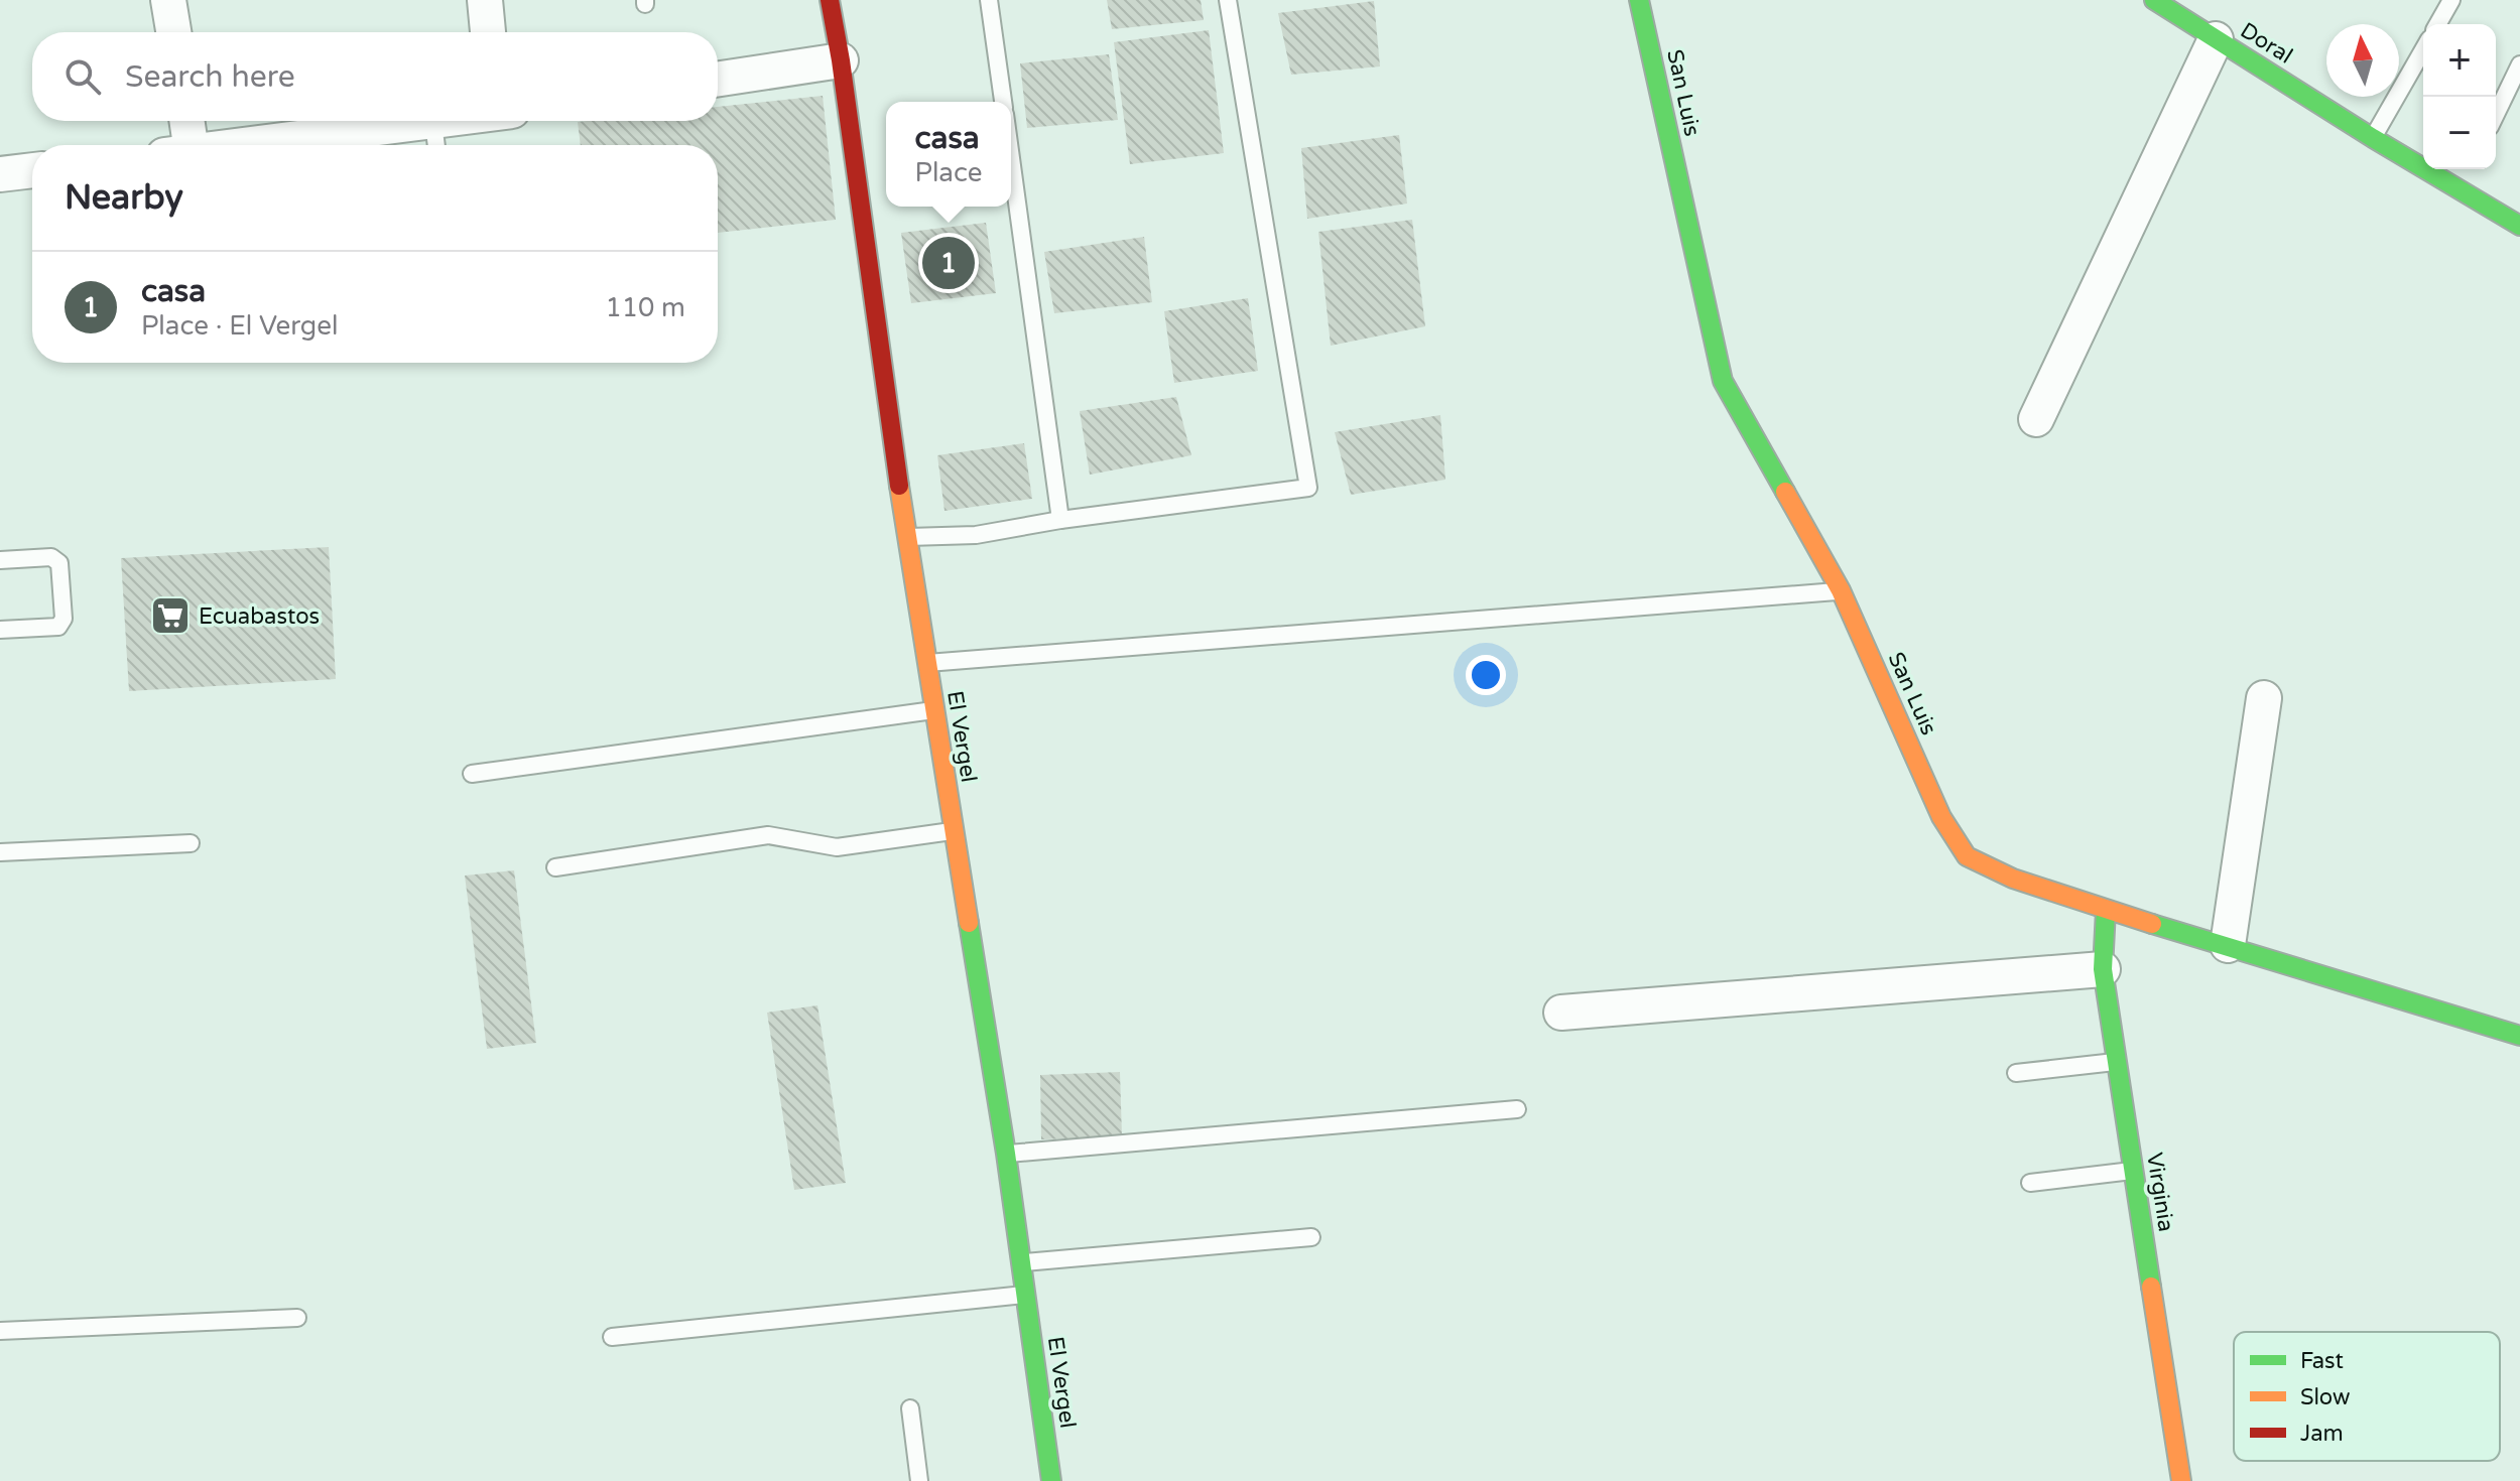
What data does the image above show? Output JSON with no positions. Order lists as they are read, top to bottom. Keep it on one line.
{"streets":{"street":["Doral","San Luis","El Vergel","Virginia"]},"crossings":[["San Luis","Virginia"]],"places":{"supermarket":["Ecuabastos"]},"legend":["Fast","Slow","Jam"],"north":"top","page":{"map_buttons":["+","−"],"search":"Search here","popup":["casa","Place"],"heading":"Nearby","pins":"1","list":[{"mark":"1","name":"casa","note":"Place · El Vergel","value":"110 m"}]}}
